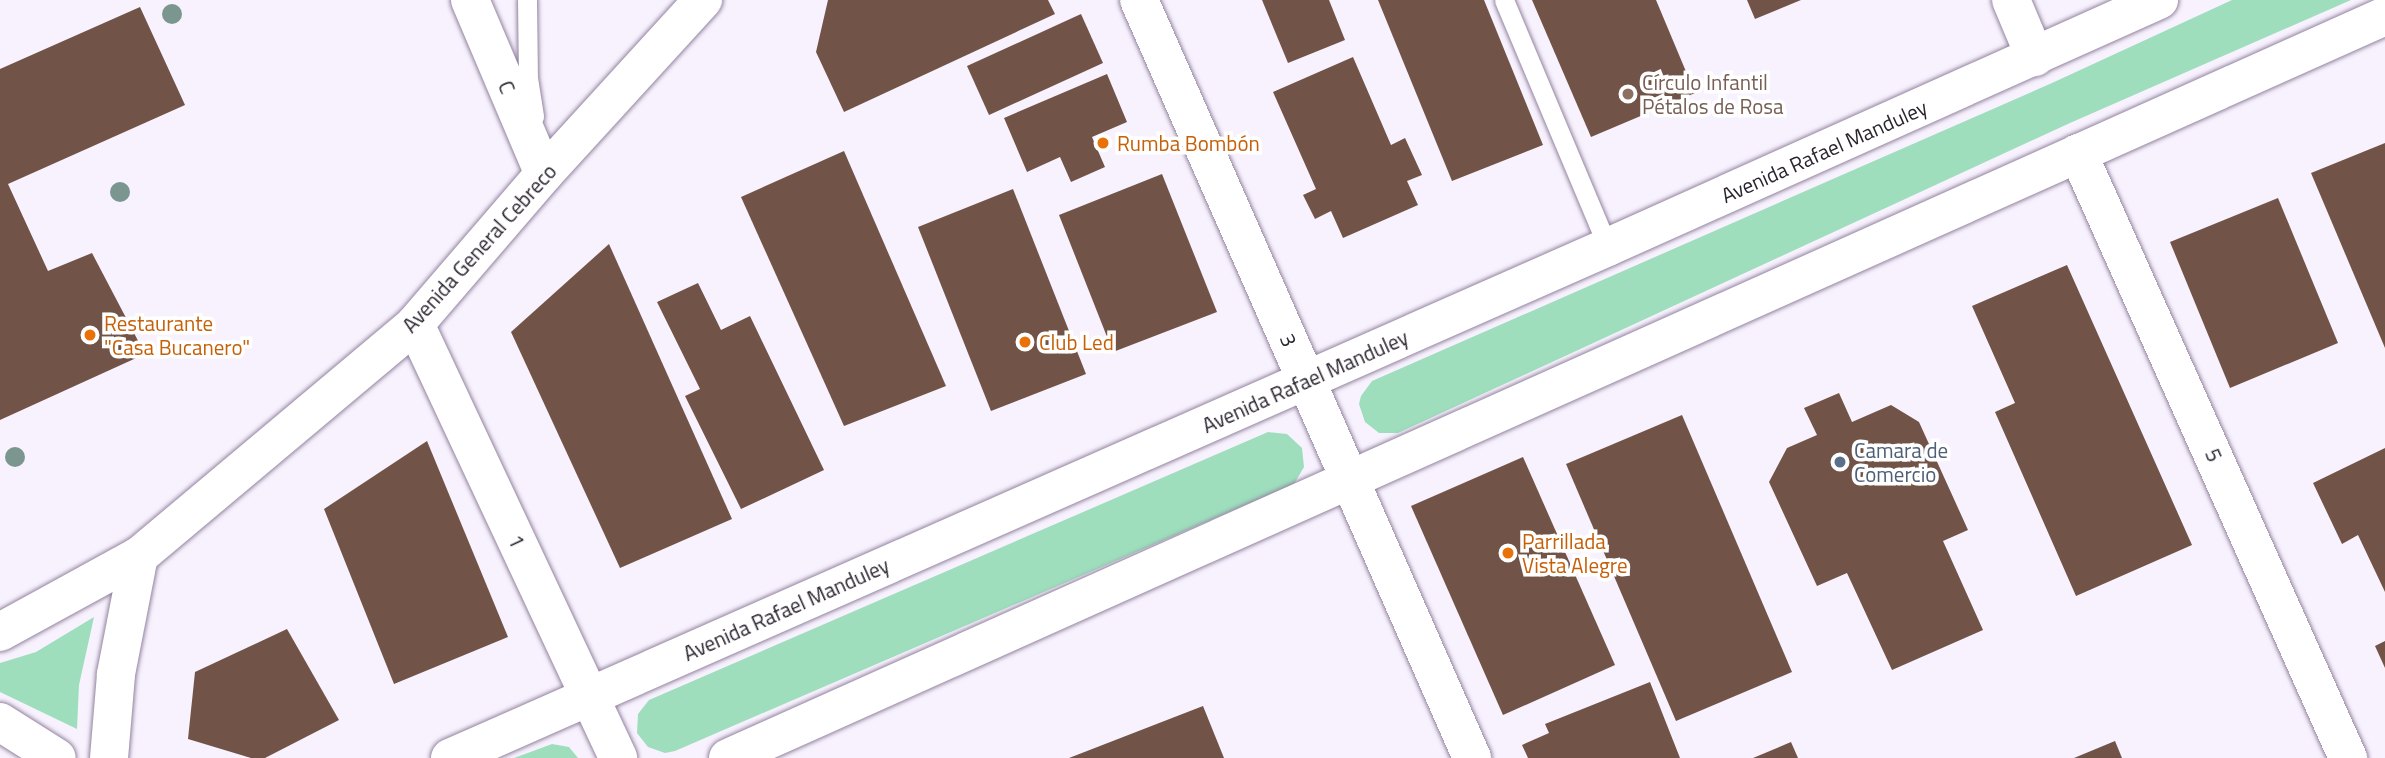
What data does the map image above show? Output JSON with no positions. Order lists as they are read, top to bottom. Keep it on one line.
{"streets":{"main road":["C","Avenida Rafael Manduley","Avenida General Cebreco","3","5","1"]},"crossings":[["C","Avenida General Cebreco"],["Avenida Rafael Manduley","3"],["Avenida Rafael Manduley","1"],["Avenida General Cebreco","1"]],"places":["Círculo Infantil Pétalos de Rosa","Rumba Bombón","Restaurante \"Casa Bucanero\"","Club Led","Camara de Comercio","Parrillada Vista Alegre"]}
